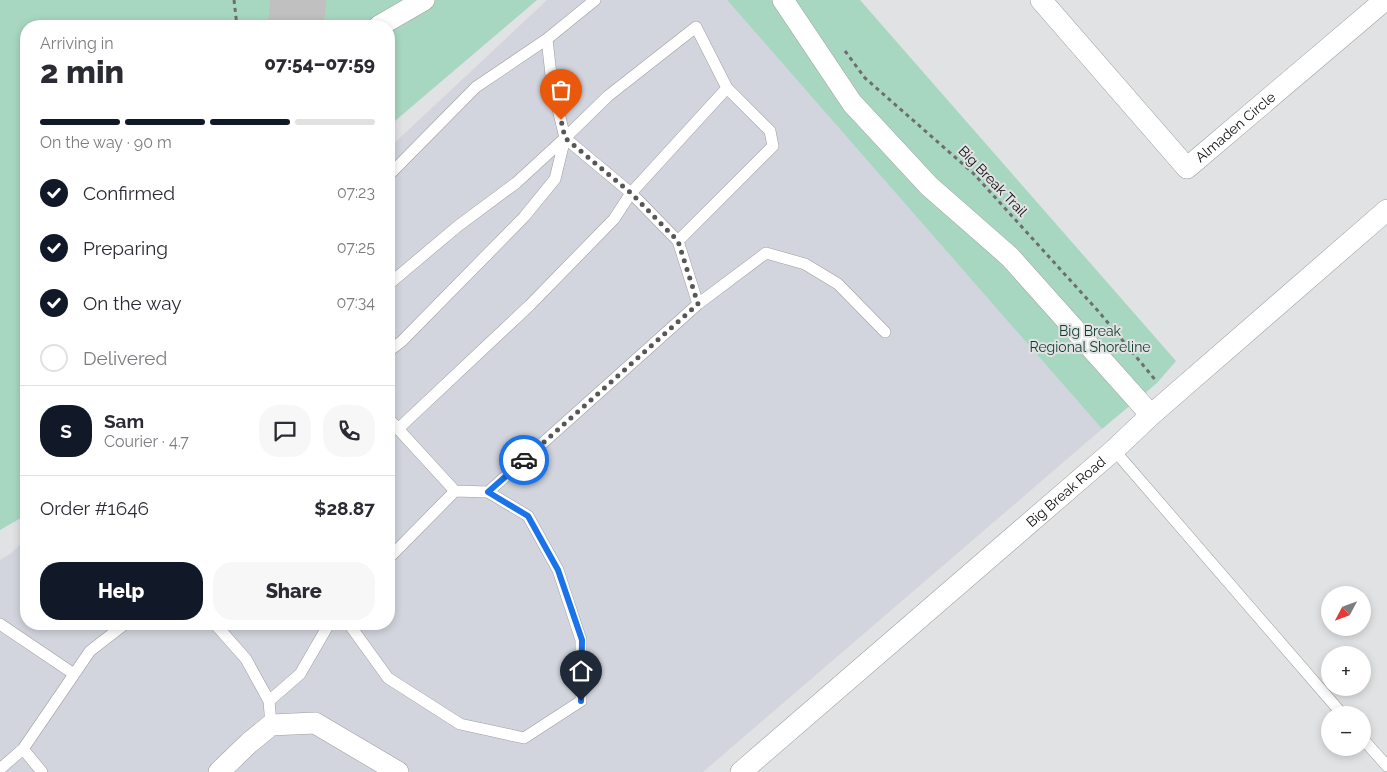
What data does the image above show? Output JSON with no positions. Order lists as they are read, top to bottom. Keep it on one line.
{"streets":{"street":["Almaden Circle","Big Break Road"],"path":["Big Break Trail"]},"parks":["Big Break Regional Shoreline"],"north":"bottom left","page":{"heading":["2 min","Arriving in","07:54–07:59"],"panel":["Sam","Courier · 4.7","Order #1646","$28.87"],"bar":"On the way · 90 m","list":[["Confirmed","07:23"],["Preparing","07:25"],["On the way","07:34"],"Delivered"],"round":"S","buttons":["Help","Share"],"map_buttons":["+","−"]}}
